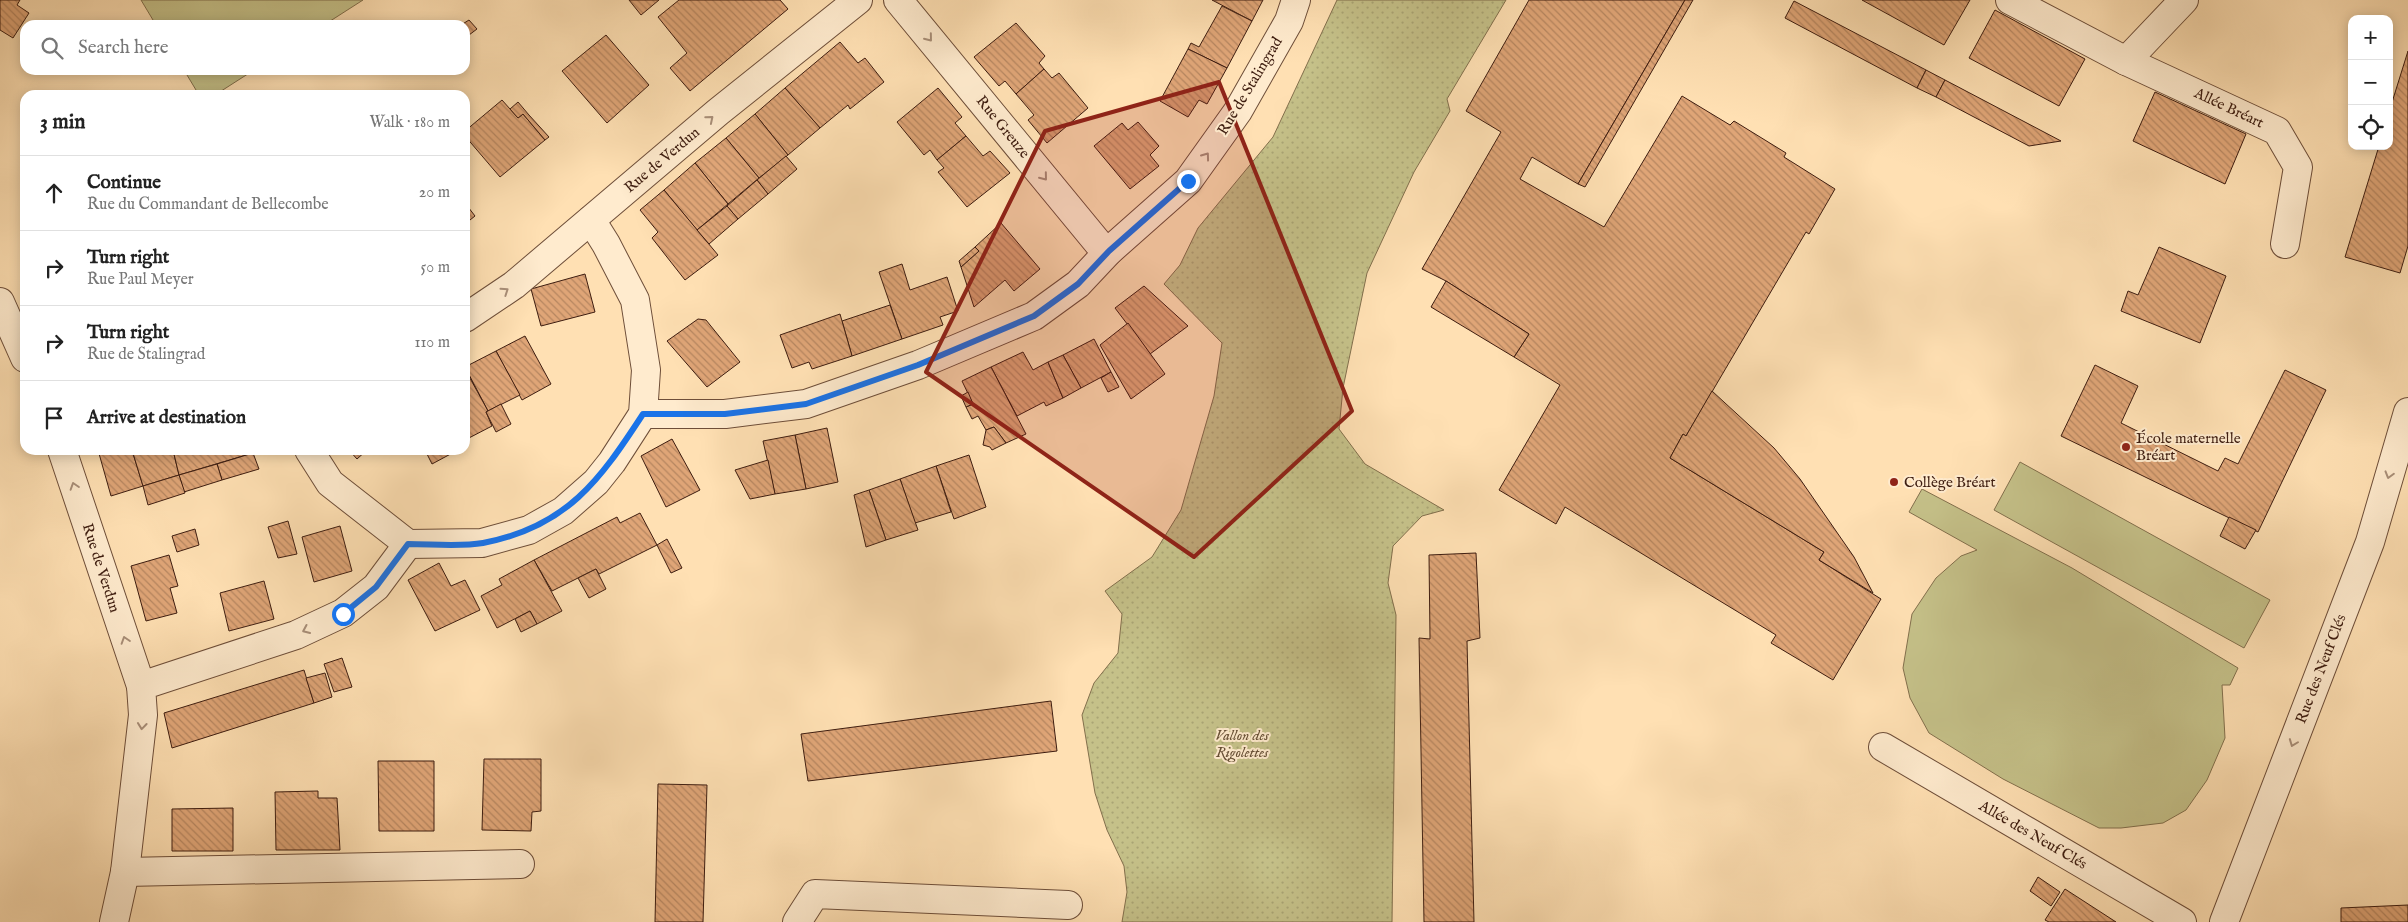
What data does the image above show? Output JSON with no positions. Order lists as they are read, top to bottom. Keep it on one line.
{"streets":{"street":["Rue de Stalingrad","Allée Bréart","Rue Greuze","Rue de Verdun","Rue des Neuf Clés","Allée des Neuf Clés"]},"crossings":[["Rue de Stalingrad","Rue Greuze"]],"one_way":["Rue de Stalingrad","Rue Greuze","Rue des Neuf Clés"],"parks":["Vallon des Rigolettes"],"places":["École maternelle Bréart","Collège Bréart"],"page":{"map_buttons":["+","−"],"search":"Search here","heading":["3 min","Walk · 180 m"],"list":[["Continue","Rue du Commandant de Bellecombe","20 m"],["Turn right","Rue Paul Meyer","50 m"],["Turn right","Rue de Stalingrad","110 m"],"Arrive at destination"]}}
